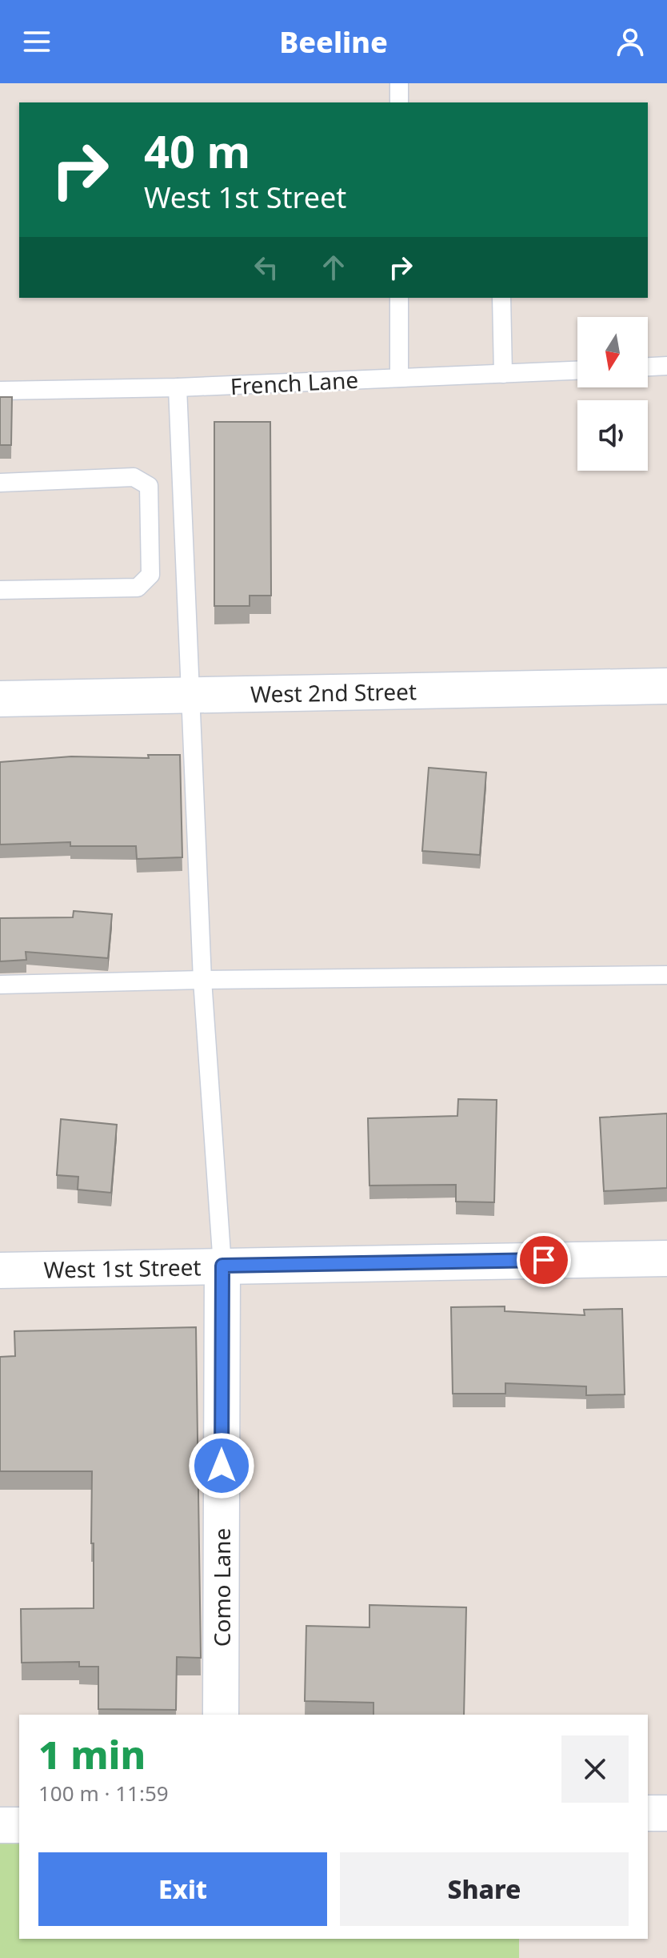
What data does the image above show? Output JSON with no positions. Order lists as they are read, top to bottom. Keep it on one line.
{"streets":{"street":["West 2nd Street","West 1st Street","Como Lane"],"lane":["French Lane"]},"crossings":[["West 1st Street","Como Lane"]],"north":"bottom","page":{"header":"Beeline","turn":["40 m","West 1st Street"],"heading":["1 min","100 m · 11:59"],"buttons":["Exit","Share"]}}
